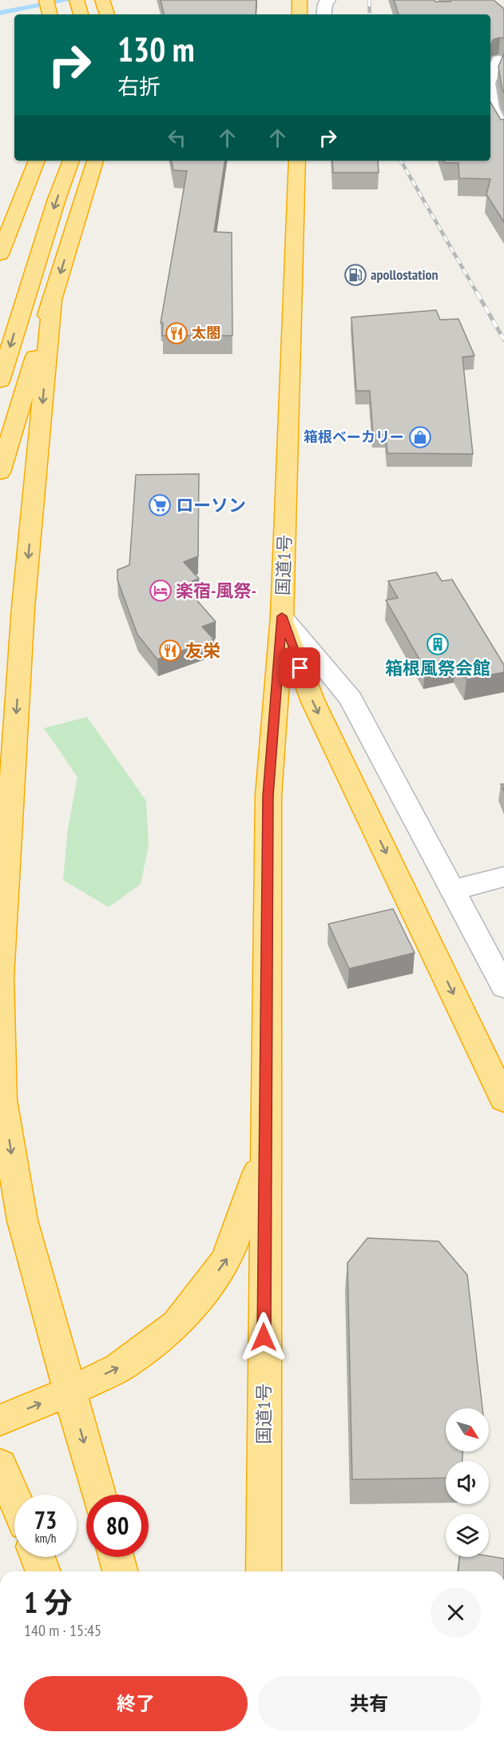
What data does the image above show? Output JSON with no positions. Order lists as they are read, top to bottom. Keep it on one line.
{"streets":{"highway":["国道1号"]},"places":{"fuel station":["apollostation"],"restaurant":["太閤","友栄"],"shop":["箱根ベーカリー"],"supermarket":["ローソン"],"hotel":["楽宿-風祭-"],"building":["箱根風祭会館"]},"north":"bottom right","page":{"turn":["130 m","右折"],"speed":"73 km/h","limit":"80","heading":["1 分","140 m · 15:45"],"buttons":["終了","共有"]}}
